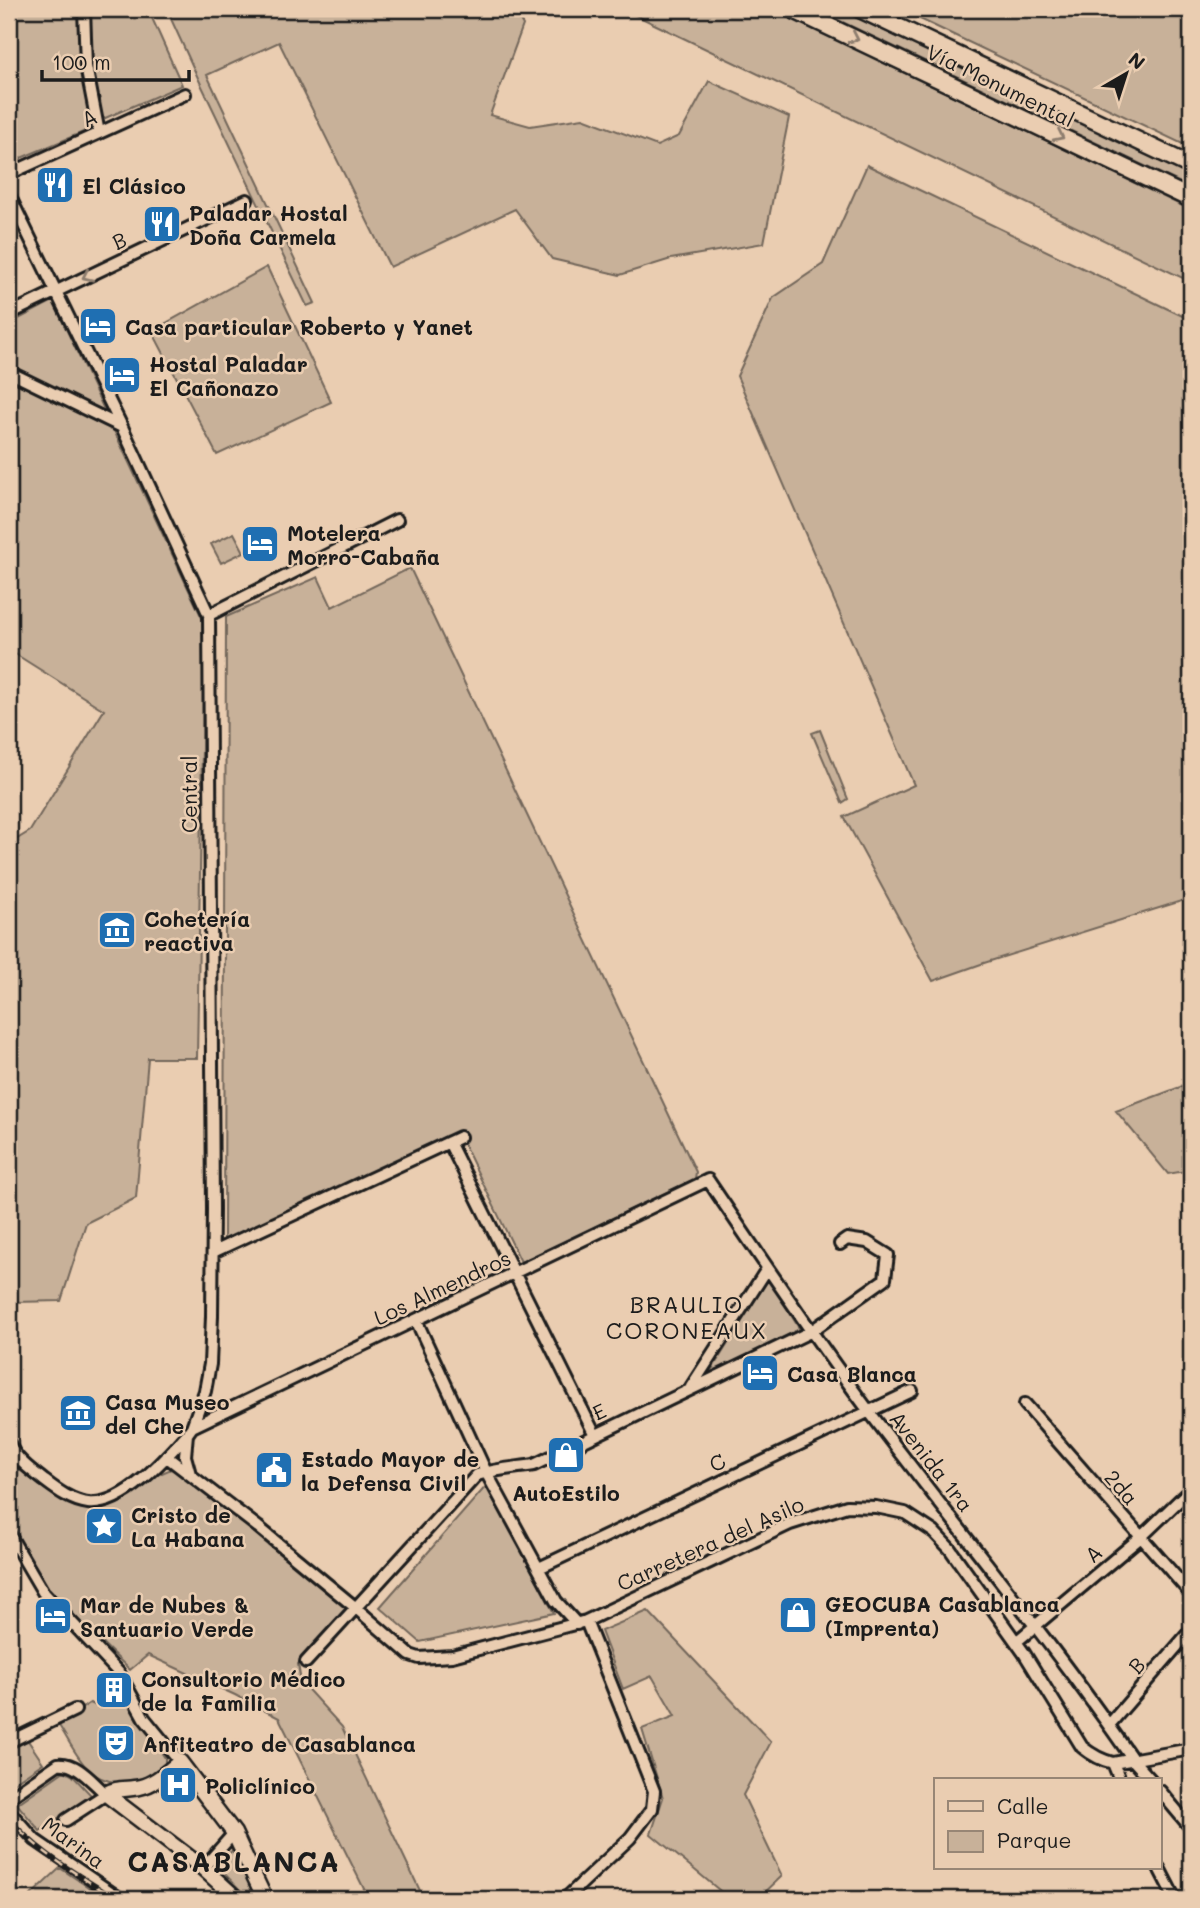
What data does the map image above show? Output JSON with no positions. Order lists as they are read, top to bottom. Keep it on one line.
{"streets":{"highway":["Vía Monumental"],"street":["A","B","Central","Los Almendros","E","Avenida 1ra","C","2da","Carretera del Asilo","Marina"]},"crossings":[["A","Avenida 1ra"],["A","2da"],["A","Carretera del Asilo"],["B","Central"],["B","Avenida 1ra"],["Central","Los Almendros"],["Los Almendros","Avenida 1ra"],["E","Avenida 1ra"],["Avenida 1ra","C"]],"one_way":["B"],"districts":["BRAULIO CORONEAUX","CASABLANCA"],"places":{"restaurant":["El Clásico","Paladar Hostal Doña Carmela"],"hotel":["Casa particular Roberto y Yanet","Hostal Paladar El Cañonazo","Motelera Morro-Cabaña","Casa Blanca","Mar de Nubes & Santuario Verde"],"museum":["Cohetería reactiva","Casa Museo del Che"],"shop":["AutoEstilo","GEOCUBA Casablanca (Imprenta)"],"public building":["Estado Mayor de la Defensa Civil"],"place":["Cristo de La Habana"],"building":["Consultorio Médico de la Familia"],"theatre":["Anfiteatro de Casablanca"],"hospital":["Policlínico"]},"legend":["Calle","Parque"],"scale_bar":"100 m","north":"top right"}
